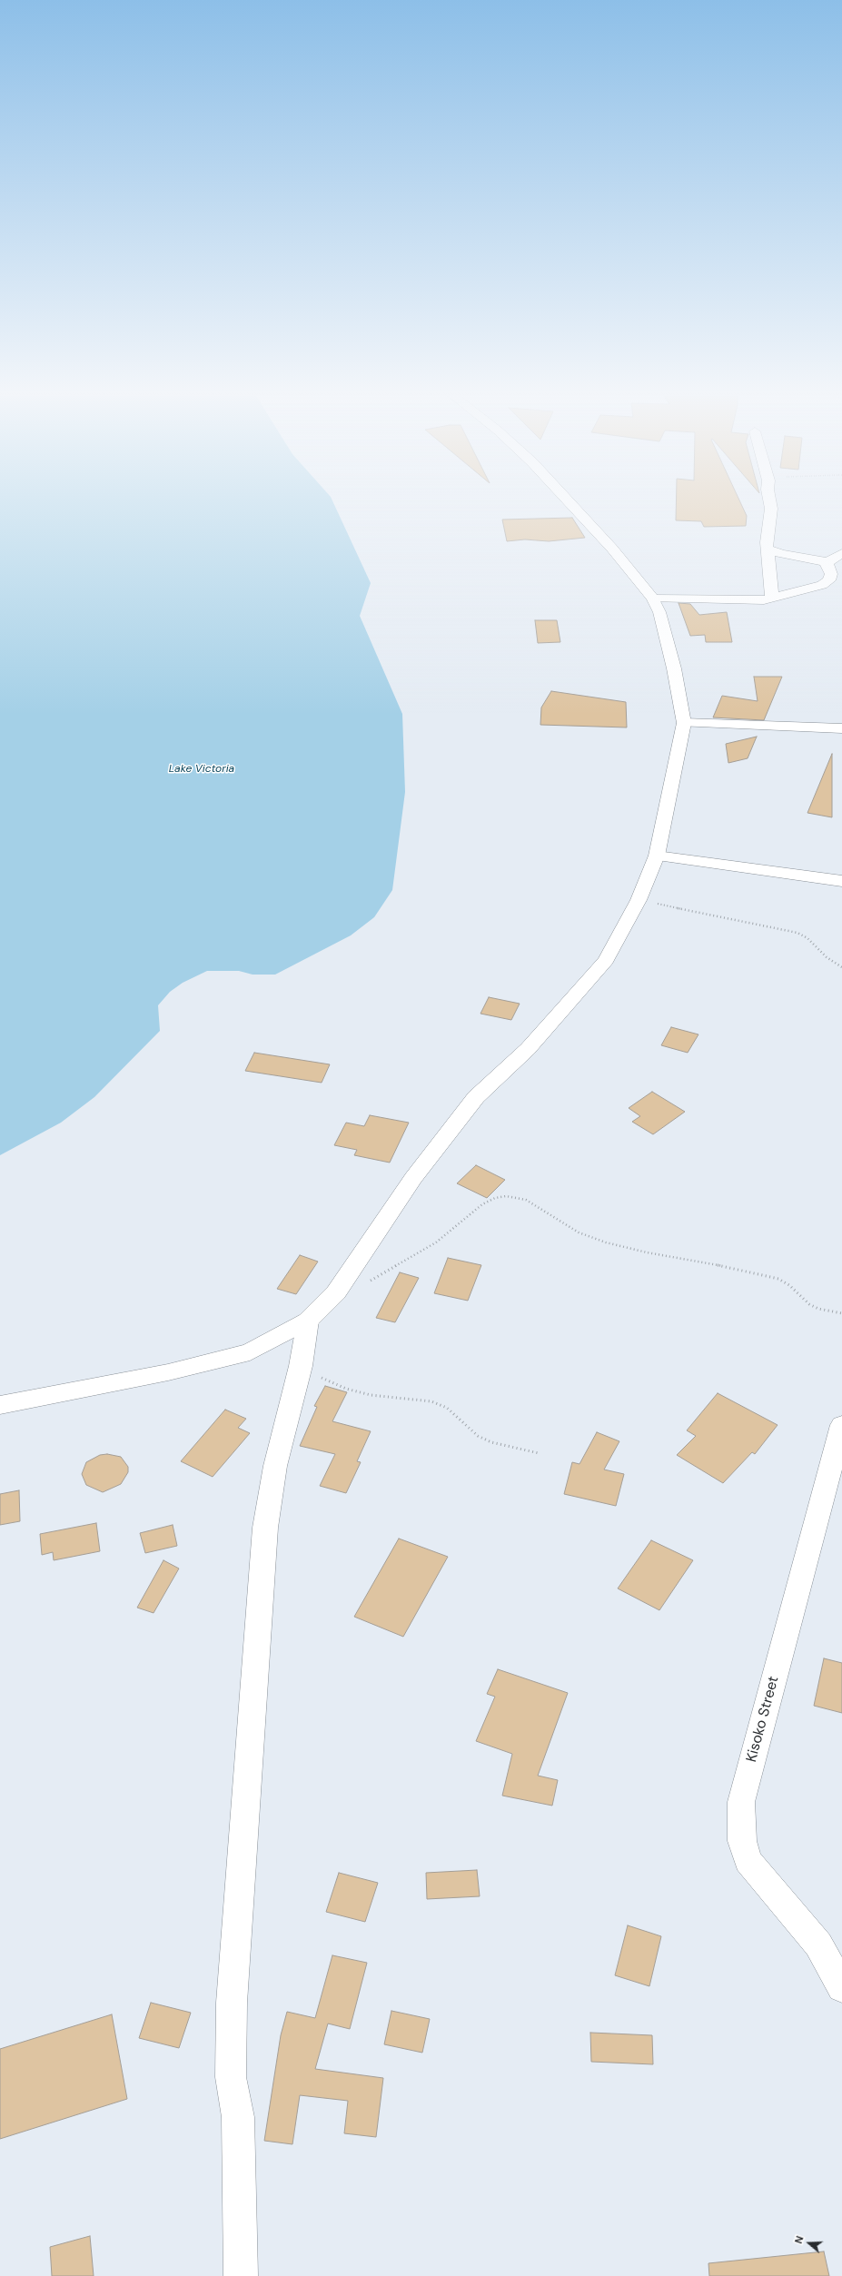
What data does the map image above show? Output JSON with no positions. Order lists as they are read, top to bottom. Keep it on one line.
{"streets":{"street":["Kisoko Street"]},"water":["Lake Victoria"],"north":"left"}
